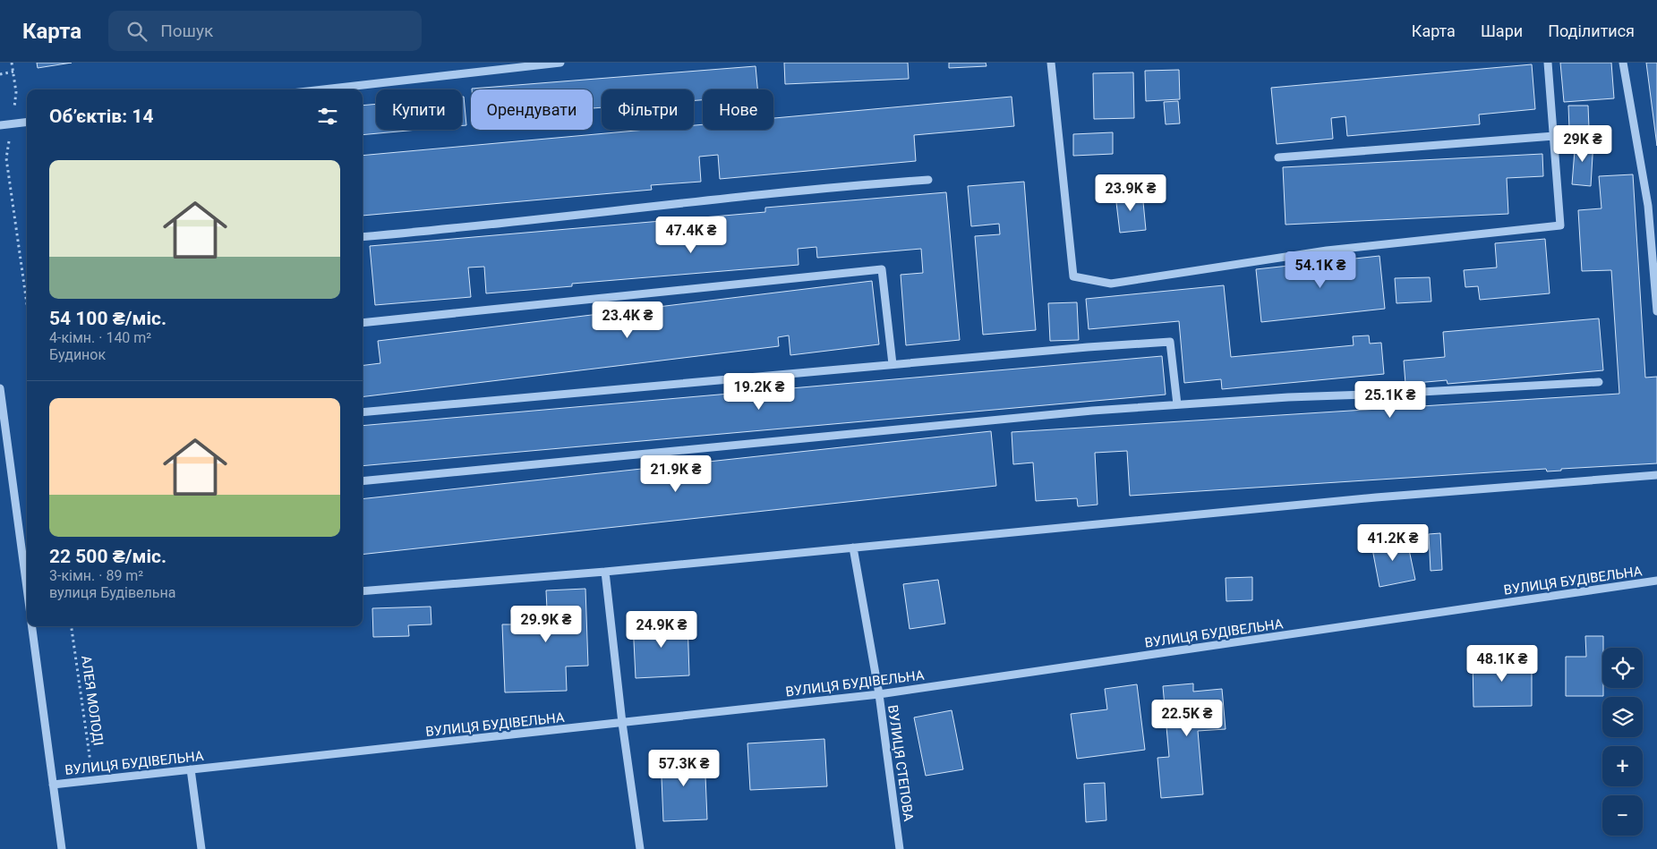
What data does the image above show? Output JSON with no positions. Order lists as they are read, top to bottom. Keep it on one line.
{"streets":{"street":["ВУЛИЦЯ БУДІВЕЛЬНА","ВУЛИЦЯ СТЕПОВА"],"path":["АЛЕЯ МОЛОДІ"]},"crossings":[["ВУЛИЦЯ БУДІВЕЛЬНА","АЛЕЯ МОЛОДІ"],["ВУЛИЦЯ БУДІВЕЛЬНА","ВУЛИЦЯ СТЕПОВА"]],"page":{"header":"Карта","search":"Пошук","nav":["Карта","Шари","Поділитися"],"chip":["Купити","Орендувати","Фільтри","Нове"],"heading":"Об’єктів: 14","price":["29K ₴","23.9K ₴","47.4K ₴","54.1K ₴","23.4K ₴","19.2K ₴","25.1K ₴","21.9K ₴","41.2K ₴","29.9K ₴","24.9K ₴","48.1K ₴","22.5K ₴","57.3K ₴"],"list":[{"name":"54 100 ₴/міс.","note":"4-кімн. · 140 m² · Будинок"},{"name":"22 500 ₴/міс.","note":"3-кімн. · 89 m² · вулиця Будівельна"}],"map_buttons":["+","−"]}}
